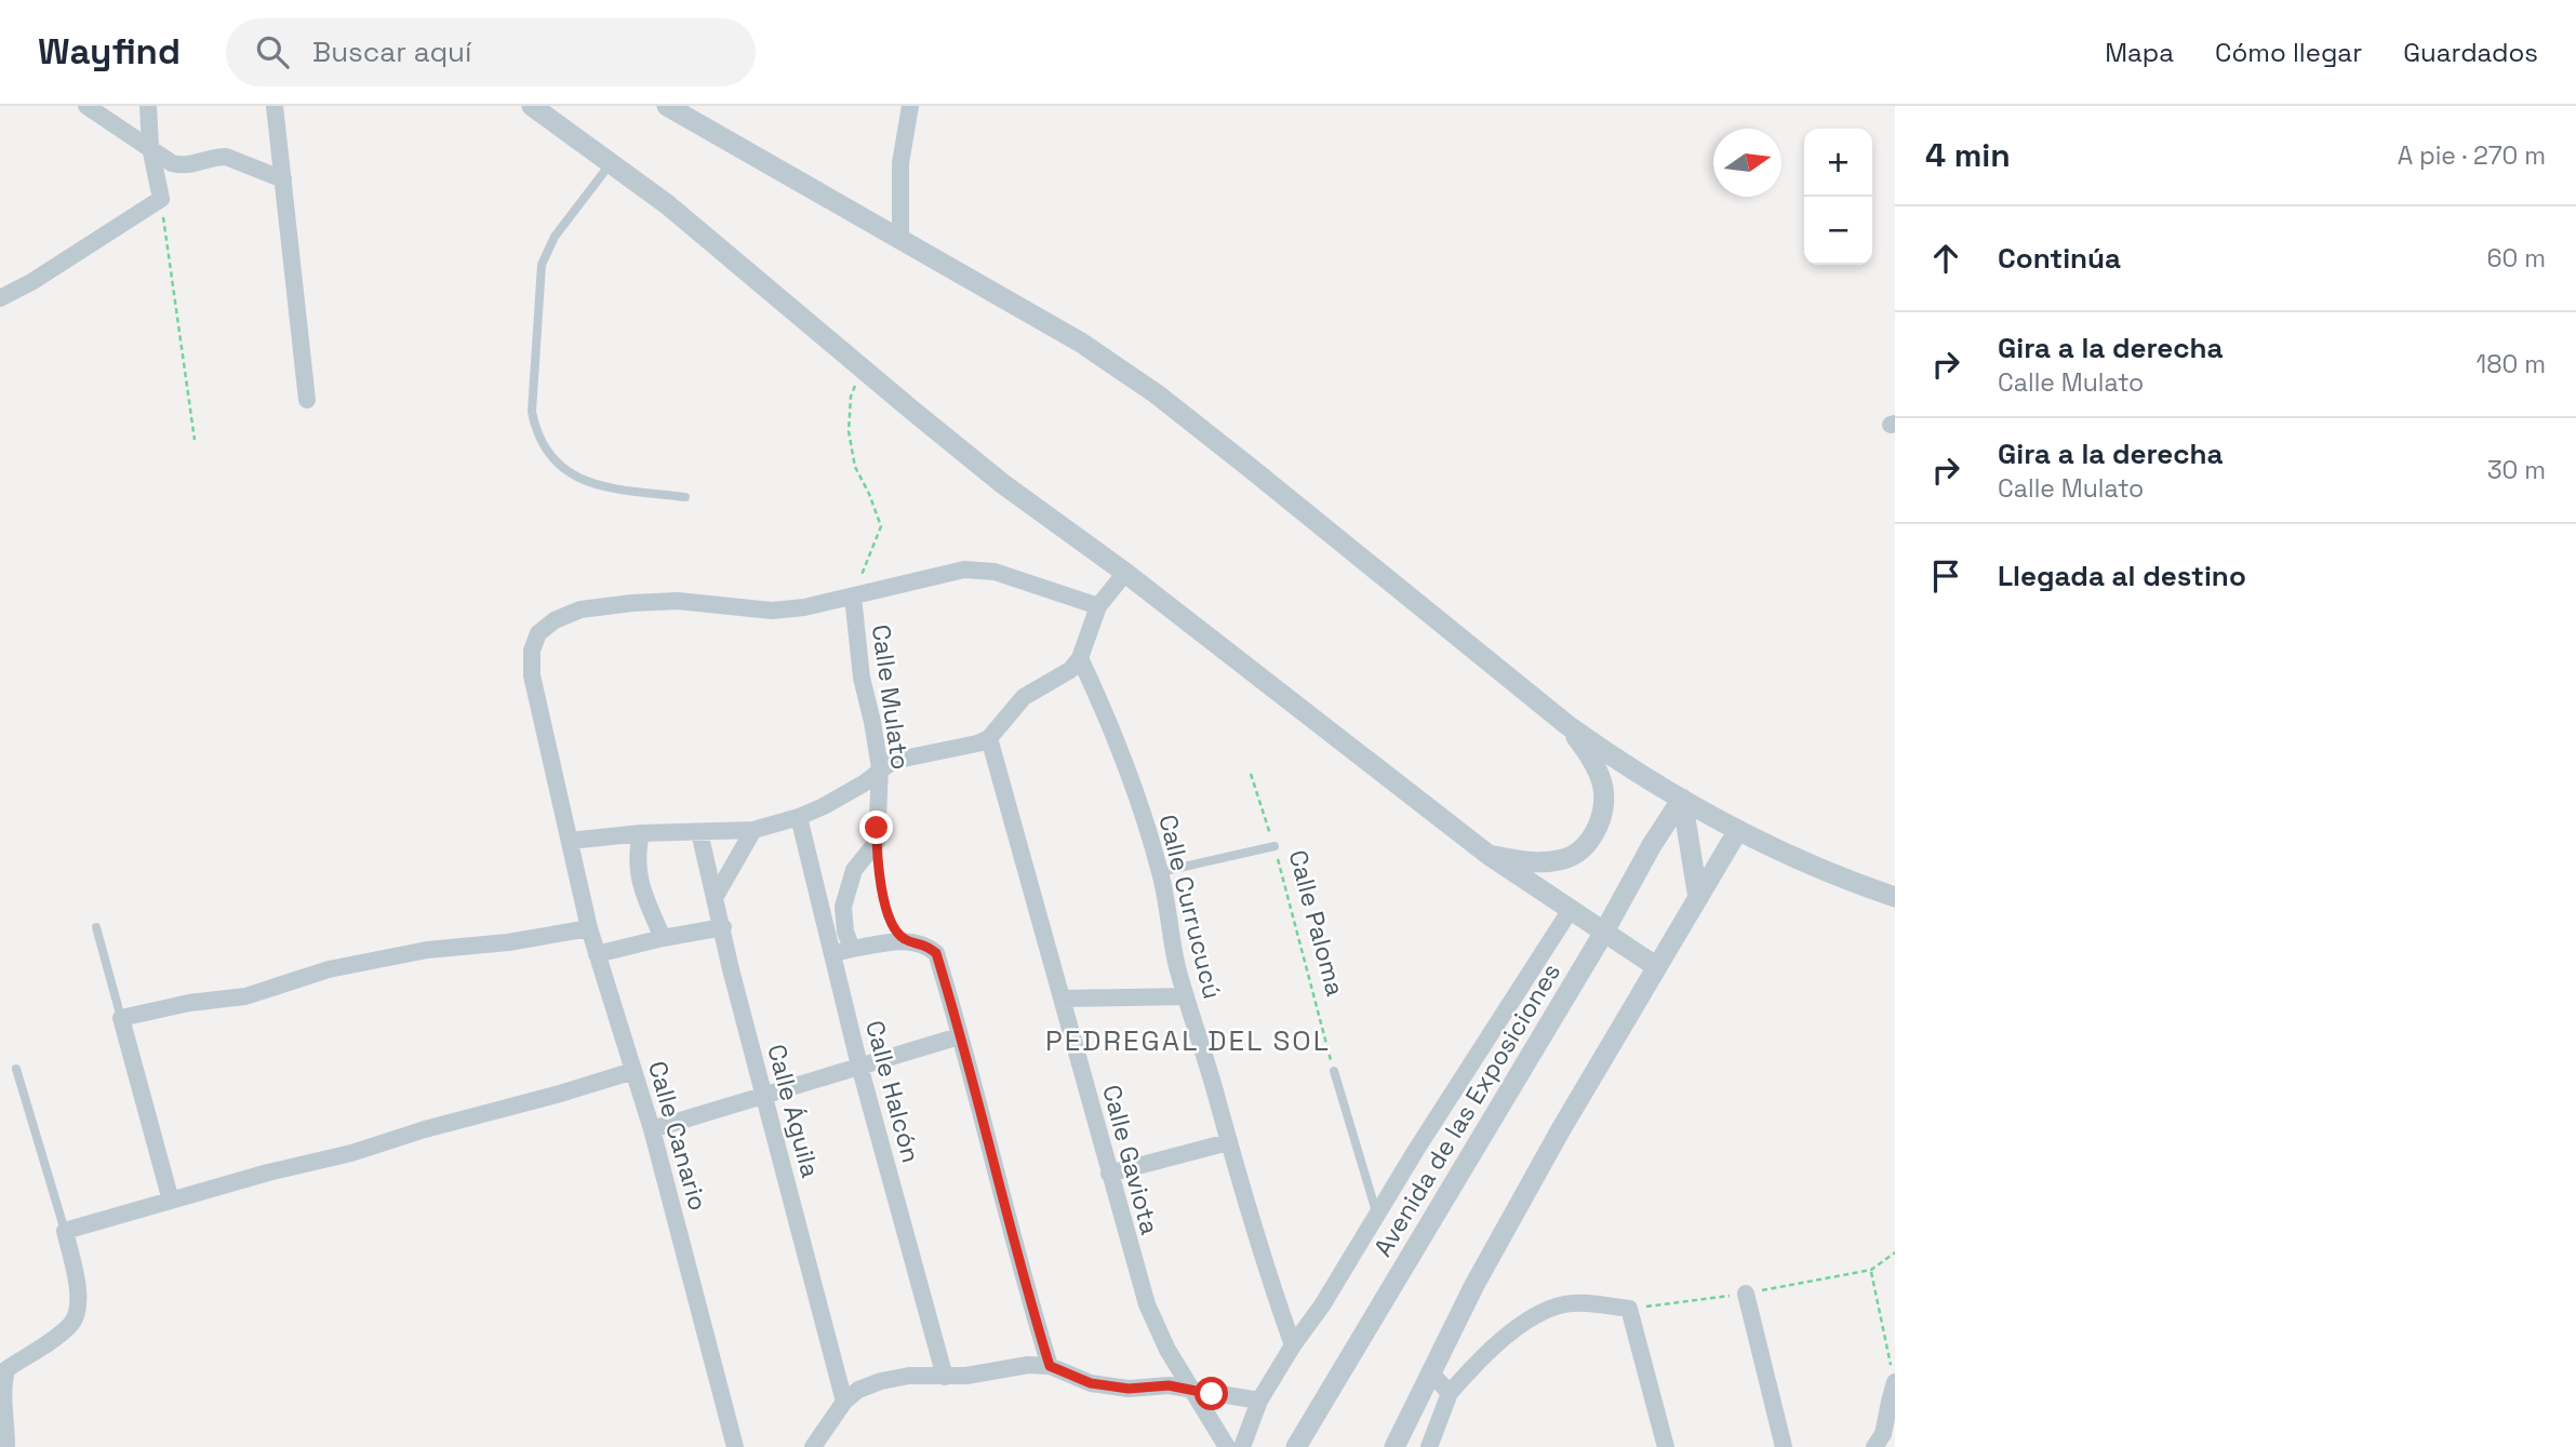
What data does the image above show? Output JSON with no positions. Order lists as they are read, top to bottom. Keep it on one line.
{"streets":{"street":["Calle Mulato","Calle Currucucú","Calle Halcón","Avenida de las Exposiciones","Calle Águila","Calle Canario","Calle Gaviota"],"path":["Calle Paloma"]},"crossings":[["Calle Mulato","Calle Canario"]],"districts":["PEDREGAL DEL SOL"],"north":"right","page":{"header":"Wayfind","search":"Buscar aquí","nav":["Mapa","Cómo llegar","Guardados"],"heading":["4 min","A pie · 270 m"],"map_buttons":["+","−"],"list":[["Continúa","60 m"],["Gira a la derecha","Calle Mulato","180 m"],["Gira a la derecha","Calle Mulato","30 m"],"Llegada al destino"]}}
